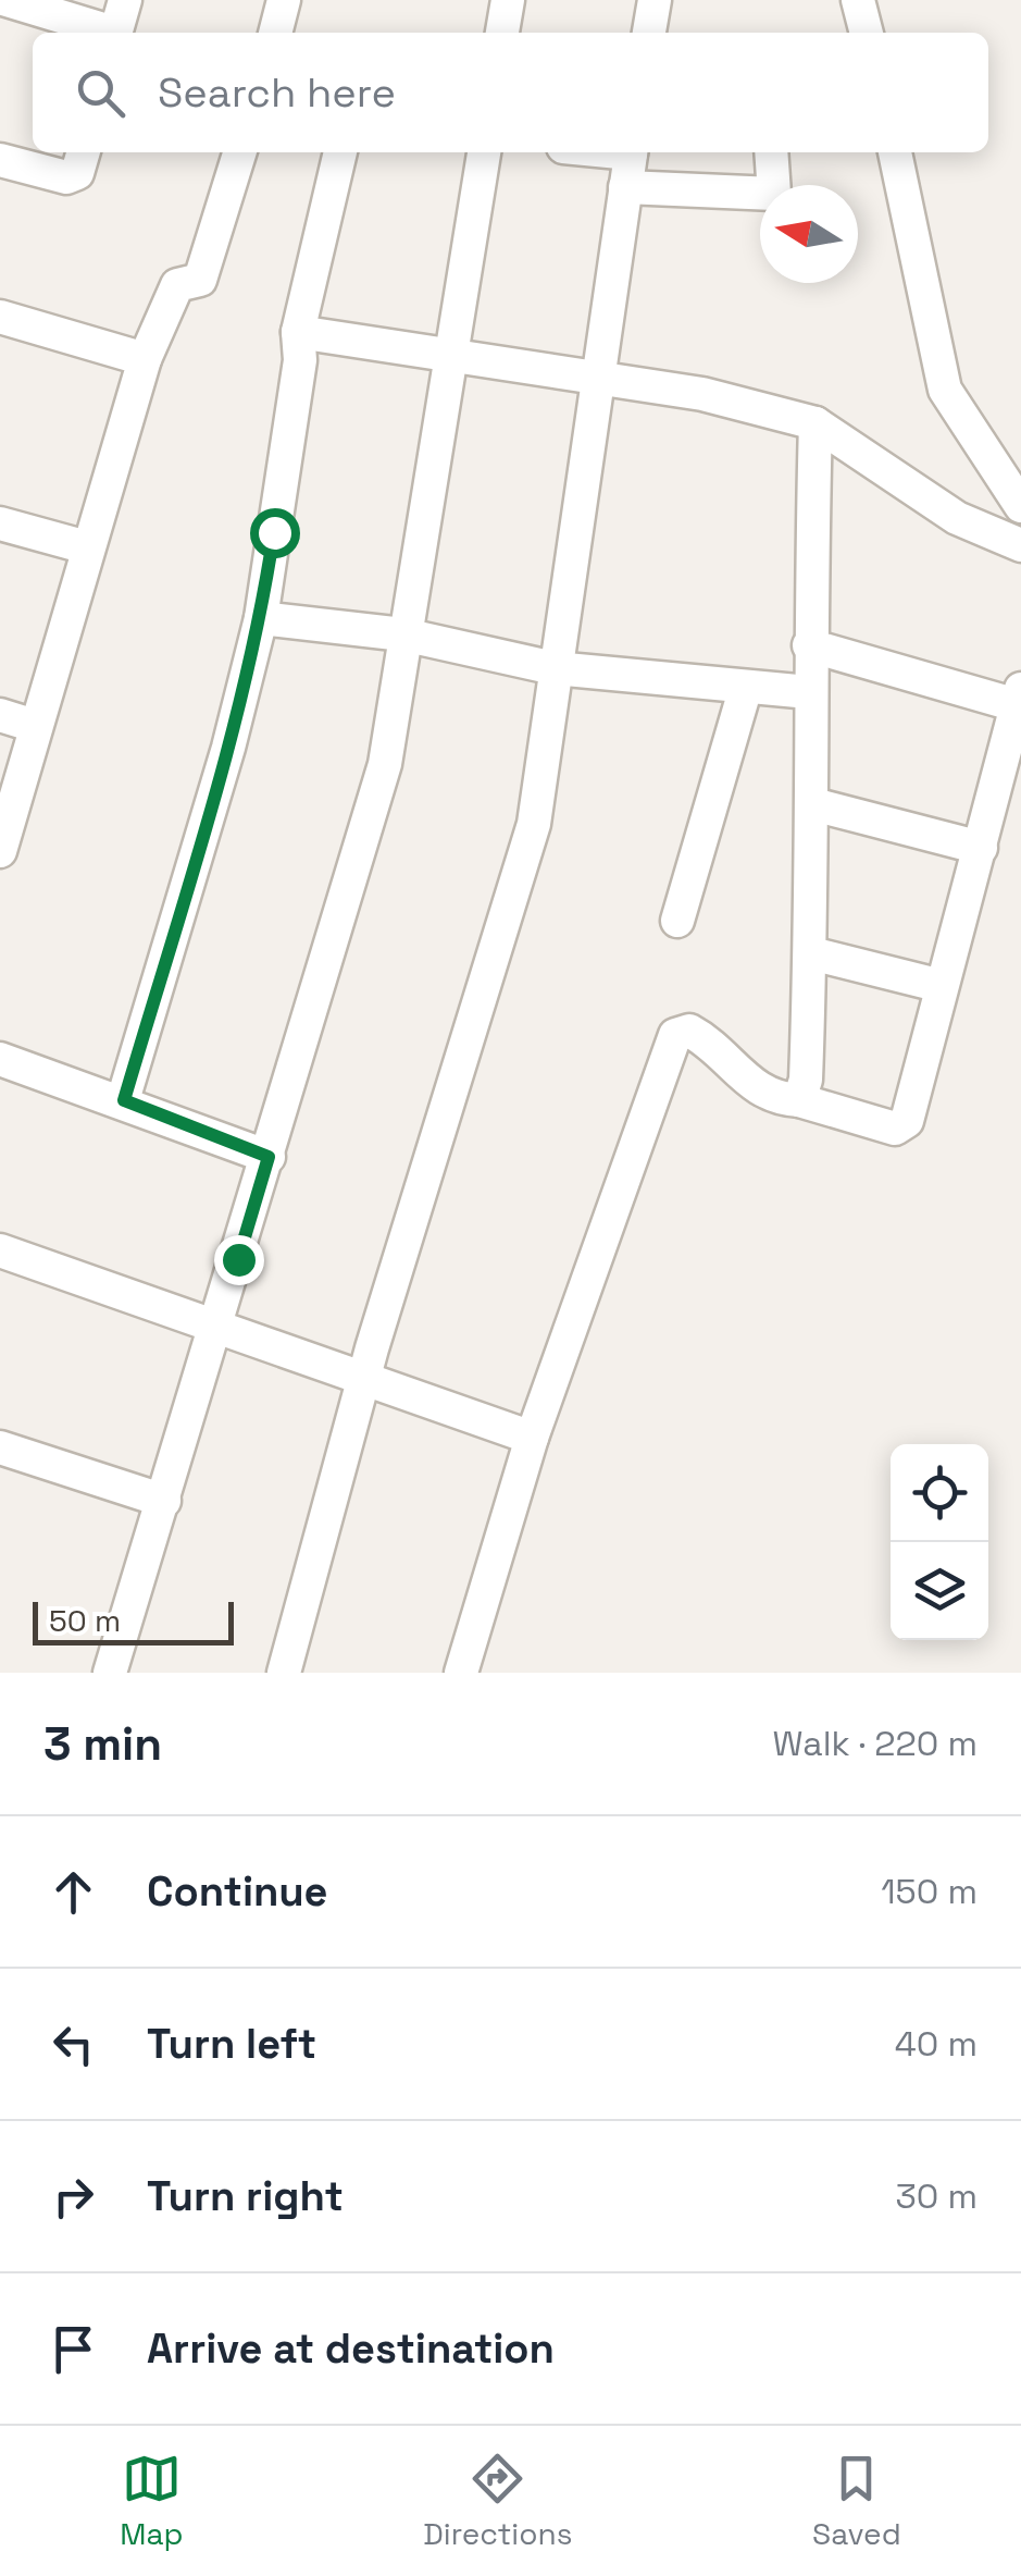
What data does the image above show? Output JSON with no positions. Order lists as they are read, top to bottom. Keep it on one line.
{"scale_bar":"50 m","north":"left","page":{"search":"Search here","scale":"50 m","heading":["3 min","Walk · 220 m"],"list":[["Continue","150 m"],["Turn left","40 m"],["Turn right","30 m"],"Arrive at destination"],"nav":["Map","Directions","Saved"]}}
